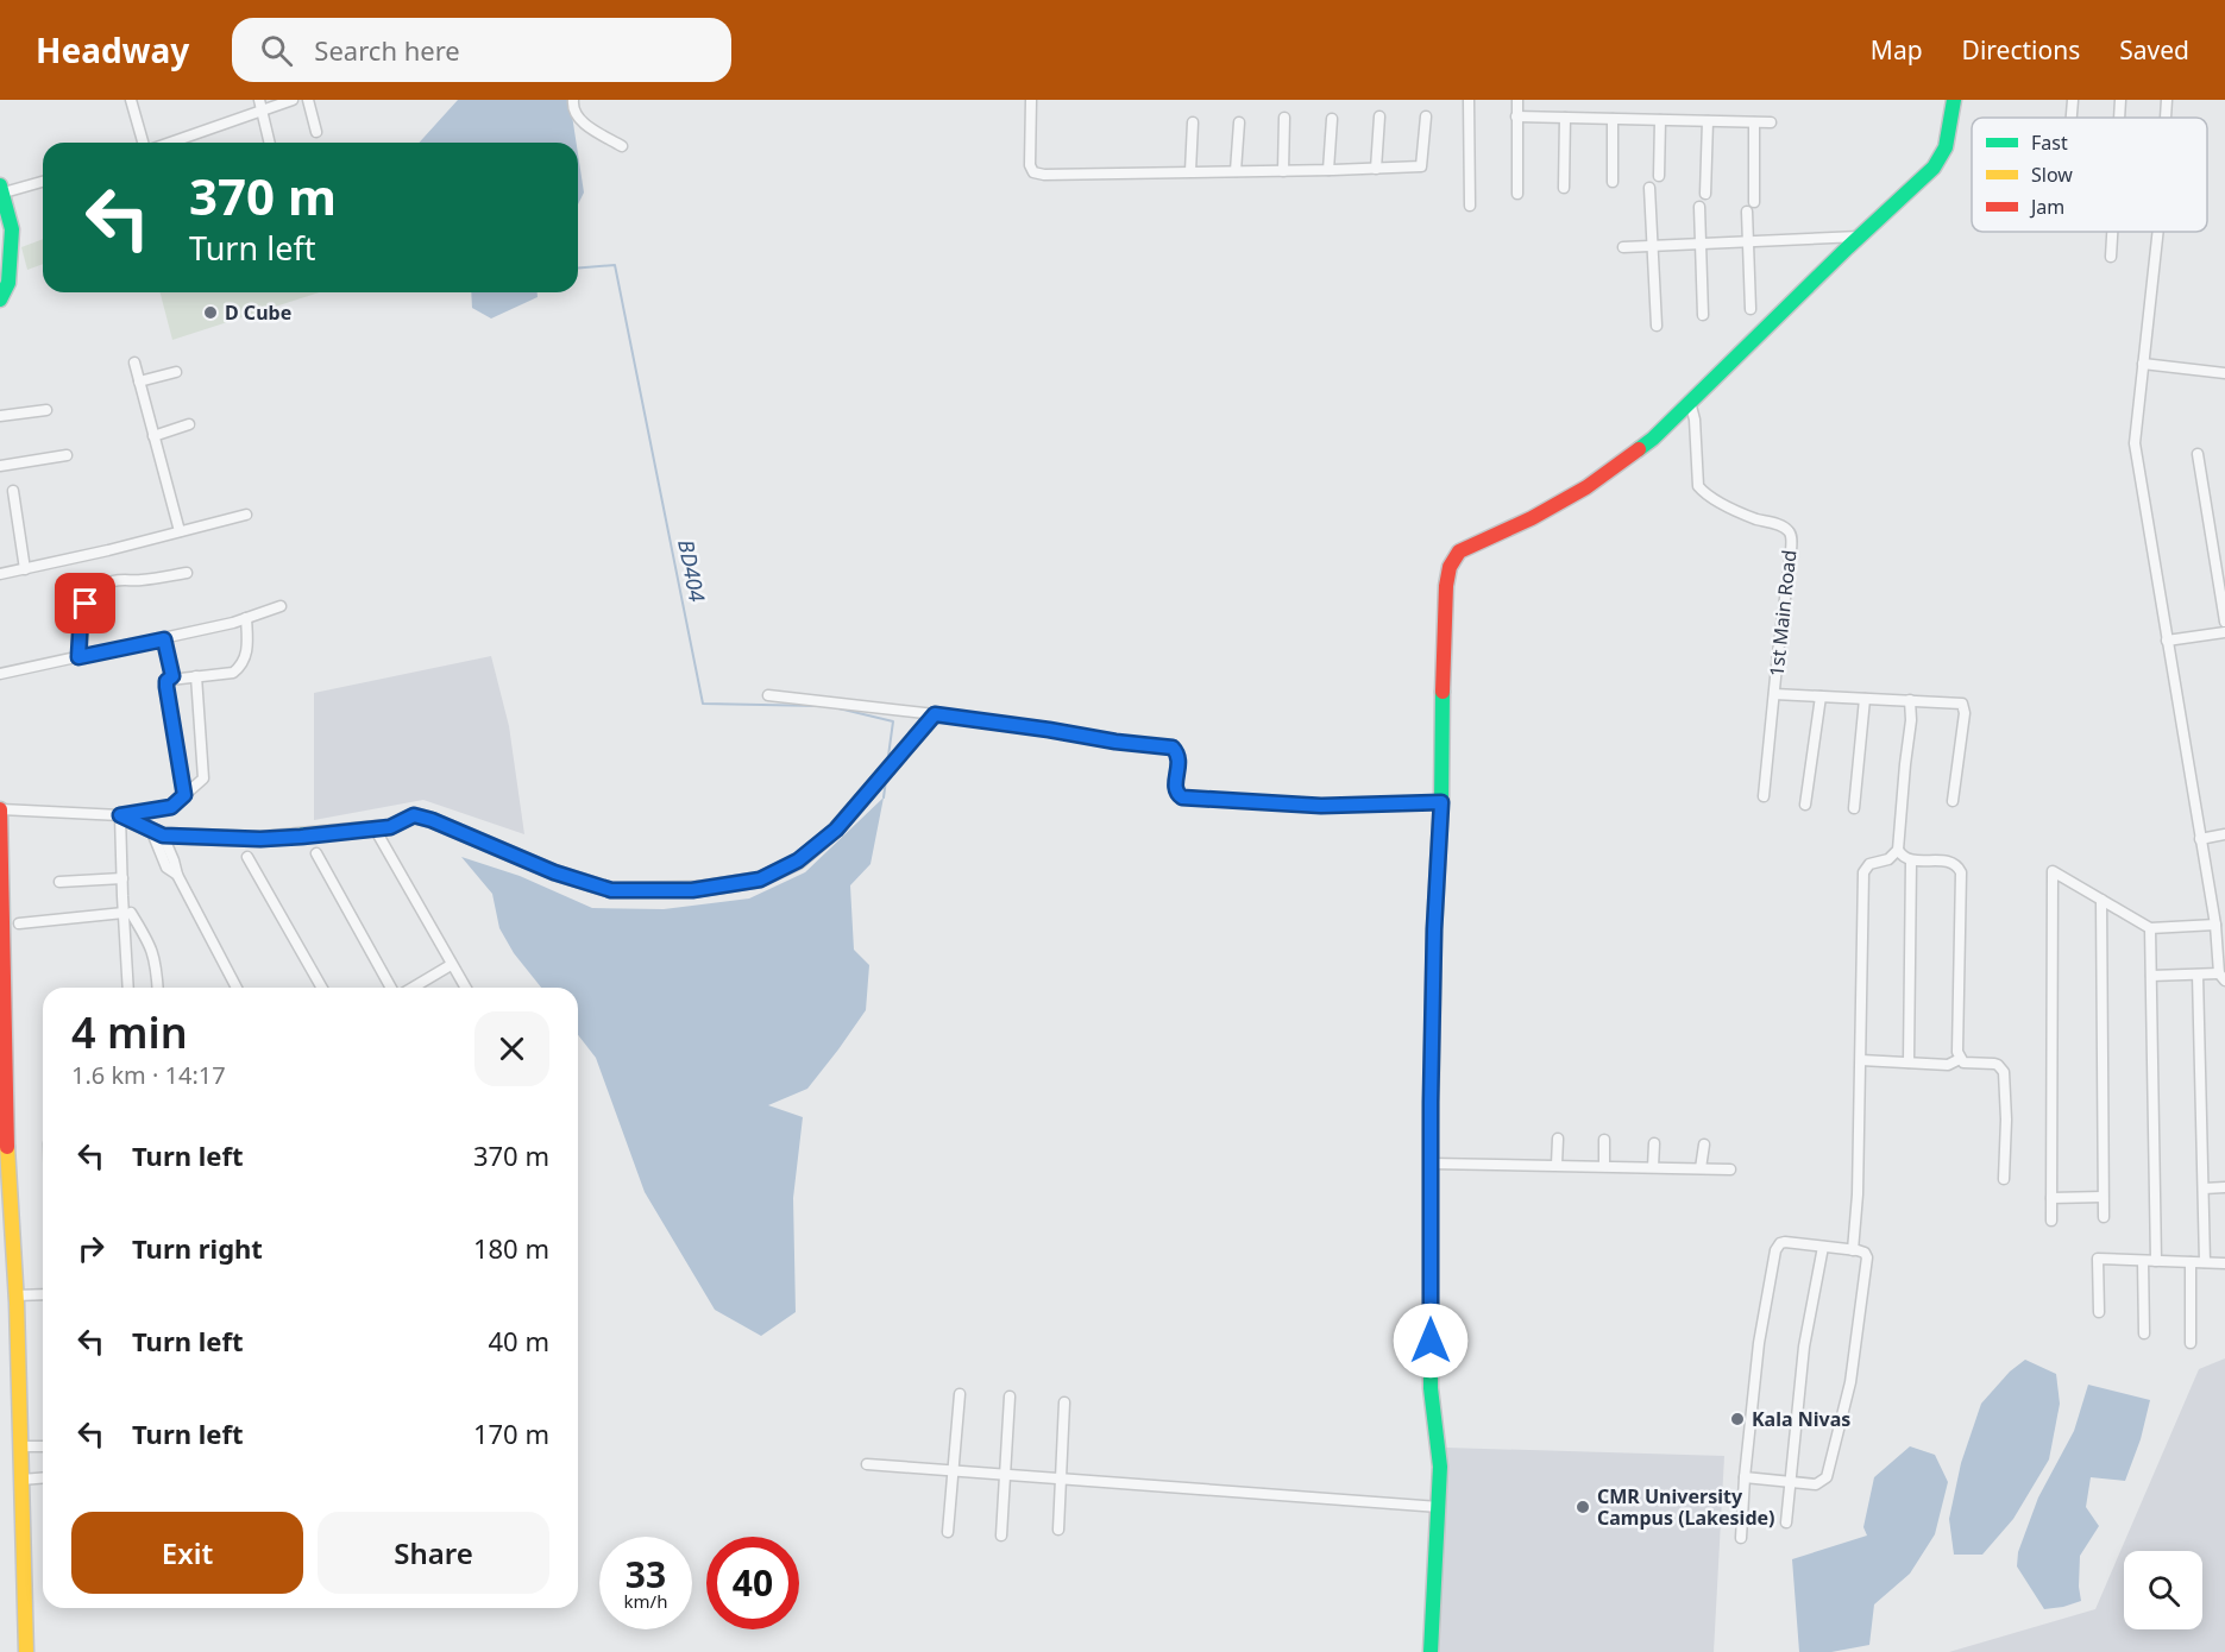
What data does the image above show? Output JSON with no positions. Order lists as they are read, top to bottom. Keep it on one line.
{"streets":{"street":["1st Main Road"]},"water":["BD404"],"places":["D Cube","Kala Nivas","CMR University Campus (Lakeside)"],"legend":["Fast","Slow","Jam"],"page":{"header":"Headway","search":"Search here","nav":["Map","Directions","Saved"],"turn":["370 m","Turn left"],"heading":["4 min","1.6 km · 14:17"],"list":[{"name":"Turn left","value":"370 m"},{"name":"Turn right","value":"180 m"},{"name":"Turn left","value":"40 m"},{"name":"Turn left","value":"170 m"}],"buttons":["Exit","Share"],"speed":"33 km/h","limit":"40"}}
